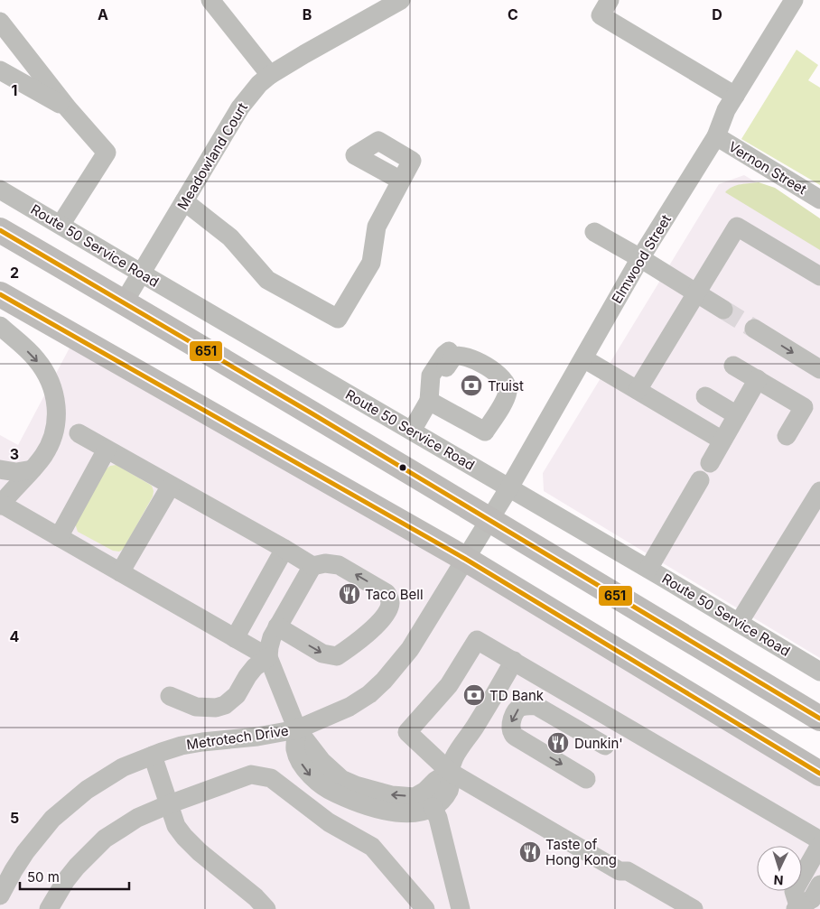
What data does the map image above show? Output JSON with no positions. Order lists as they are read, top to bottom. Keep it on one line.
{"streets":{"street":["Meadowland Court","Vernon Street","Route 50 Service Road","Elmwood Street","Metrotech Drive"]},"crossings":[["Meadowland Court","Route 50 Service Road"],["Vernon Street","Elmwood Street"],["Route 50 Service Road","Elmwood Street"],["Elmwood Street","Metrotech Drive"]],"places":{"bank":["Truist","TD Bank"],"restaurant":["Taco Bell","Dunkin'","Taste of Hong Kong"]},"lines":["transit line 651"],"scale_bar":"50 m","north":"bottom","grid":{"columns":["A","B","C","D"],"rows":["1","2","3","4","5"]}}
